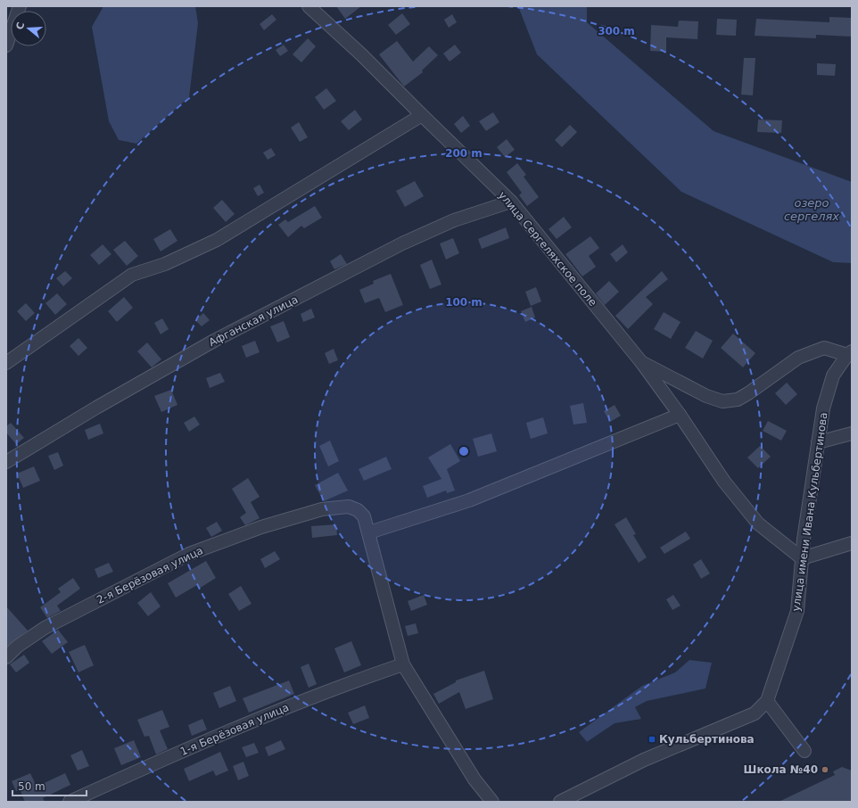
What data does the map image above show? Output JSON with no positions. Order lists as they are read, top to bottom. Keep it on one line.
{"streets":{"street":["улица Сергеляхское поле","Афганская улица","улица имени Ивана Кульбертинова","2-я Берёзовая улица","1-я Берёзовая улица"]},"crossings":[["улица Сергеляхское поле","Афганская улица"],["улица Сергеляхское поле","улица имени Ивана Кульбертинова"]],"water":["озеро сергелях"],"places":{"transit":["Кульбертинова"],"other":["Школа №40"]},"scale_bar":"50 m","north":"left","rings":["300 m","200 m","100 m"]}
